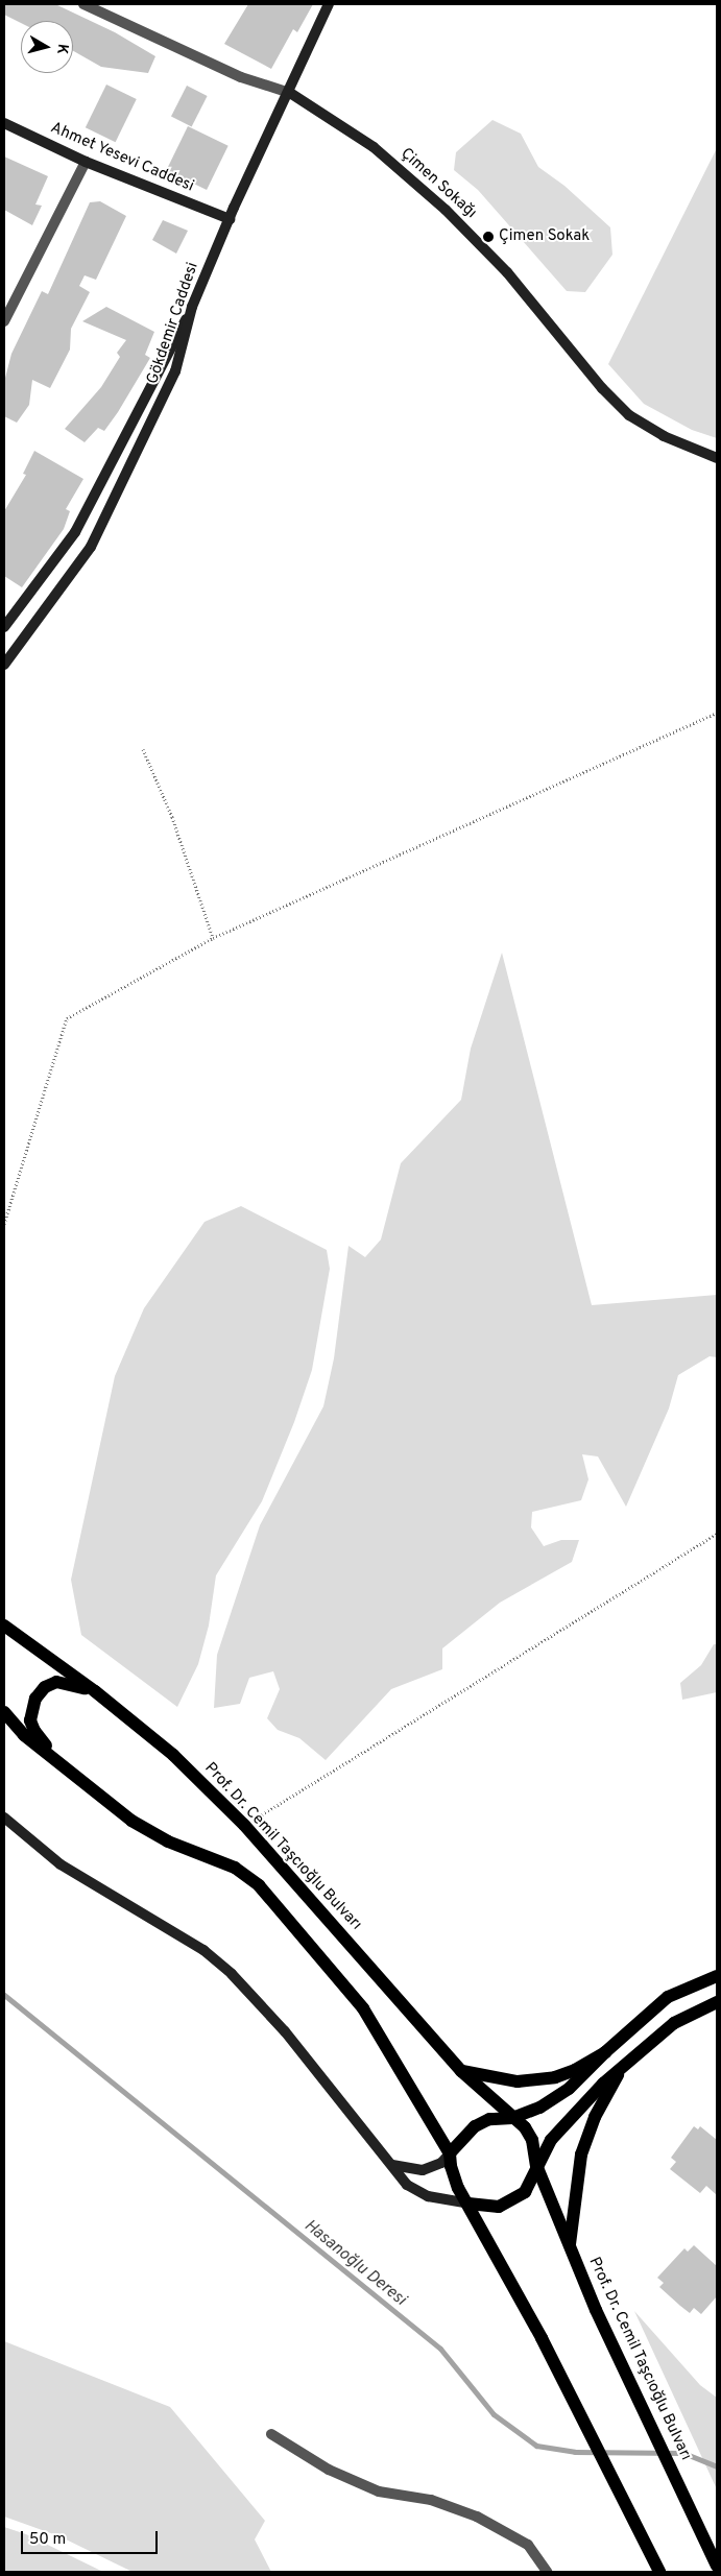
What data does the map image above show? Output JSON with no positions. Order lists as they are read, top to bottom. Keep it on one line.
{"streets":{"main road":["Ahmet Yesevi Caddesi","Çimen Sokağı","Gökdemir Caddesi","Prof. Dr. Cemil Taşcıoğlu Bulvarı"]},"crossings":[["Ahmet Yesevi Caddesi","Gökdemir Caddesi"],["Çimen Sokağı","Gökdemir Caddesi"]],"water":["Hasanoğlu Deresi"],"places":["Çimen Sokak"],"scale_bar":"50 m","north":"right"}
